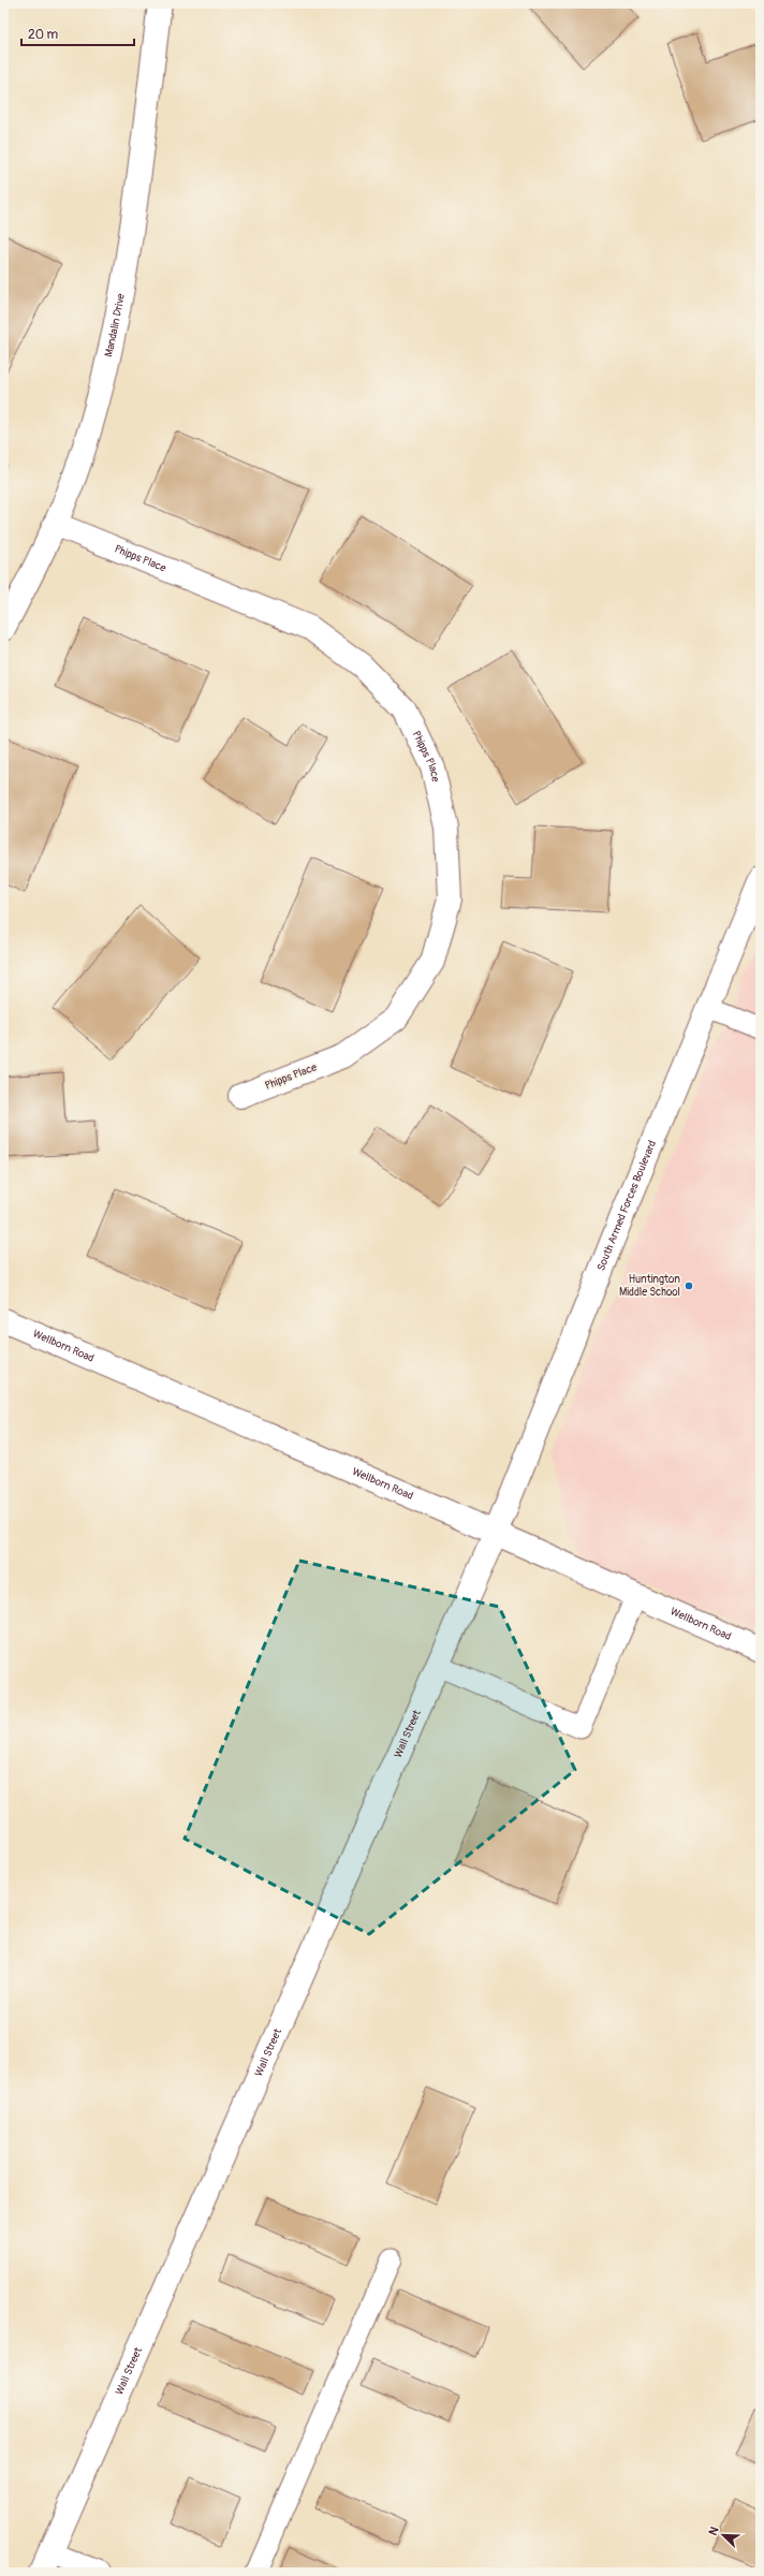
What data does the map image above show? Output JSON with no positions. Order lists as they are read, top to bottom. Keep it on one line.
{"streets":{"street":["Mandalin Drive","Phipps Place","South Armed Forces Boulevard","Wellborn Road","Wall Street"]},"crossings":[["Mandalin Drive","Phipps Place"],["South Armed Forces Boulevard","Wellborn Road"],["South Armed Forces Boulevard","Wall Street"],["Wellborn Road","Wall Street"]],"places":["Huntington Middle School"],"scale_bar":"20 m","north":"top left"}
